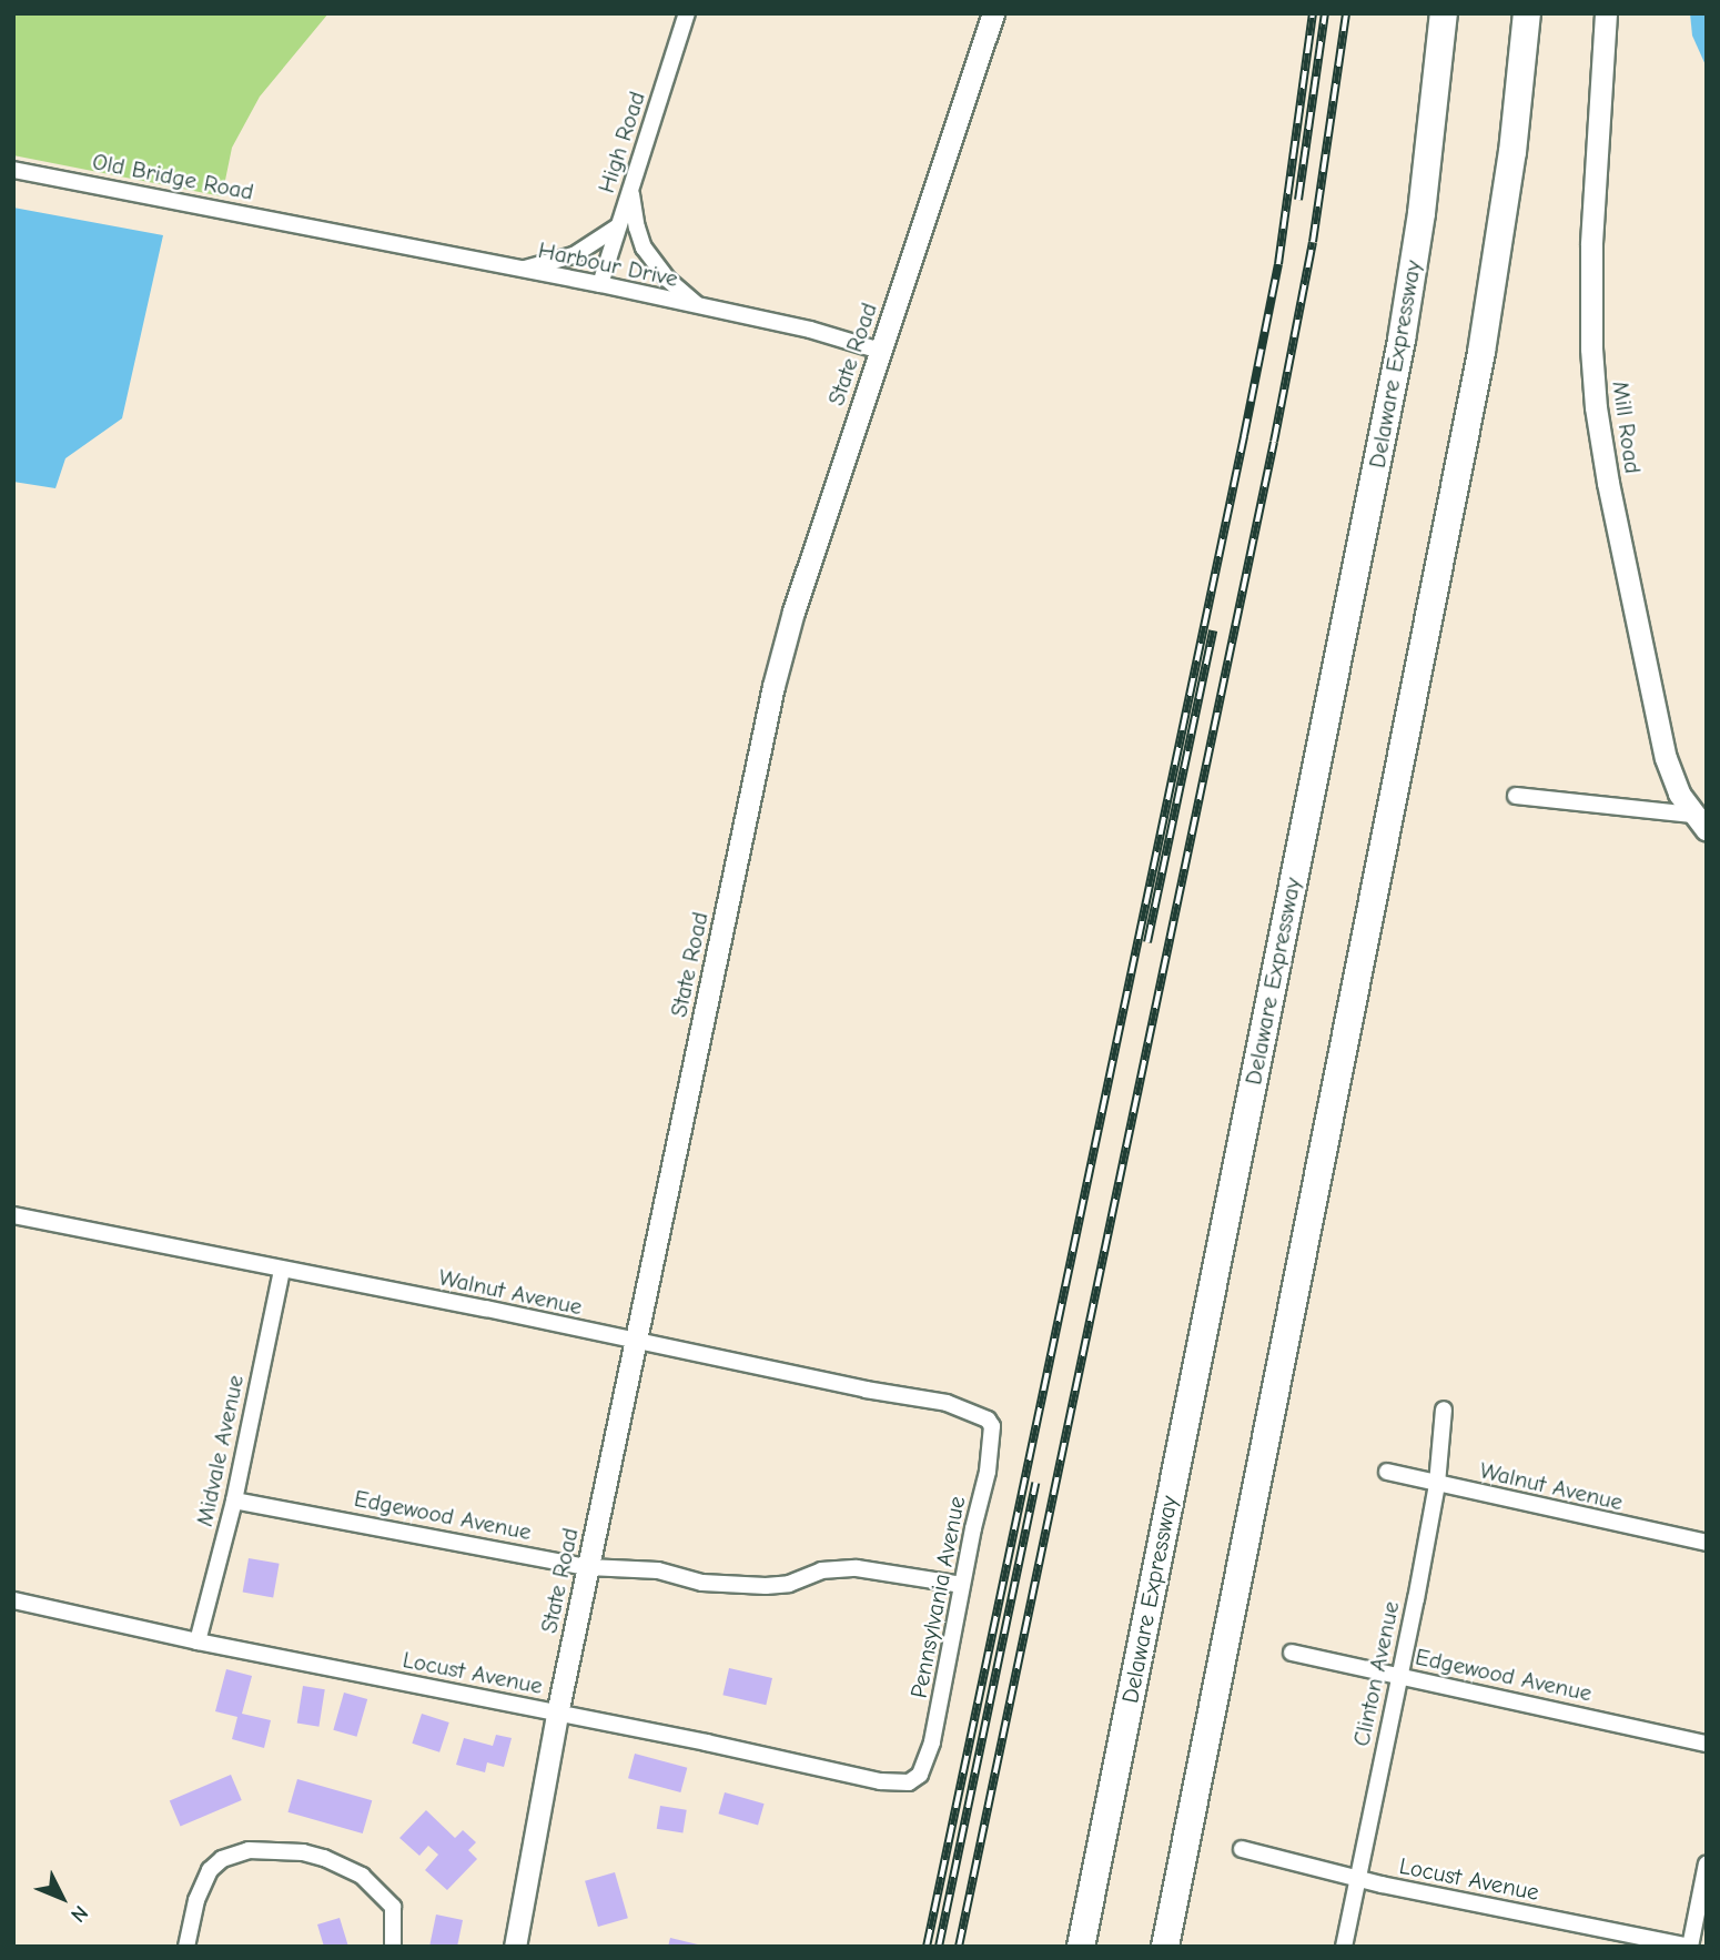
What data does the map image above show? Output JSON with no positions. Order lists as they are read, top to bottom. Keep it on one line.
{"streets":{"highway":["Delaware Expressway"],"main road":["State Road","Mill Road"],"street":["High Road","Old Bridge Road","Harbour Drive","Walnut Avenue","Midvale Avenue","Edgewood Avenue","Pennsylvania Avenue","Locust Avenue","Clinton Avenue"]},"crossings":[["High Road","Harbour Drive"],["Old Bridge Road","Harbour Drive"],["Harbour Drive","State Road"],["State Road","Walnut Avenue"],["State Road","Edgewood Avenue"],["State Road","Locust Avenue"],["Walnut Avenue","Midvale Avenue"],["Walnut Avenue","Pennsylvania Avenue"],["Walnut Avenue","Clinton Avenue"],["Midvale Avenue","Edgewood Avenue"],["Midvale Avenue","Locust Avenue"],["Edgewood Avenue","Pennsylvania Avenue"],["Edgewood Avenue","Clinton Avenue"],["Pennsylvania Avenue","Locust Avenue"],["Locust Avenue","Clinton Avenue"]],"north":"bottom right"}
